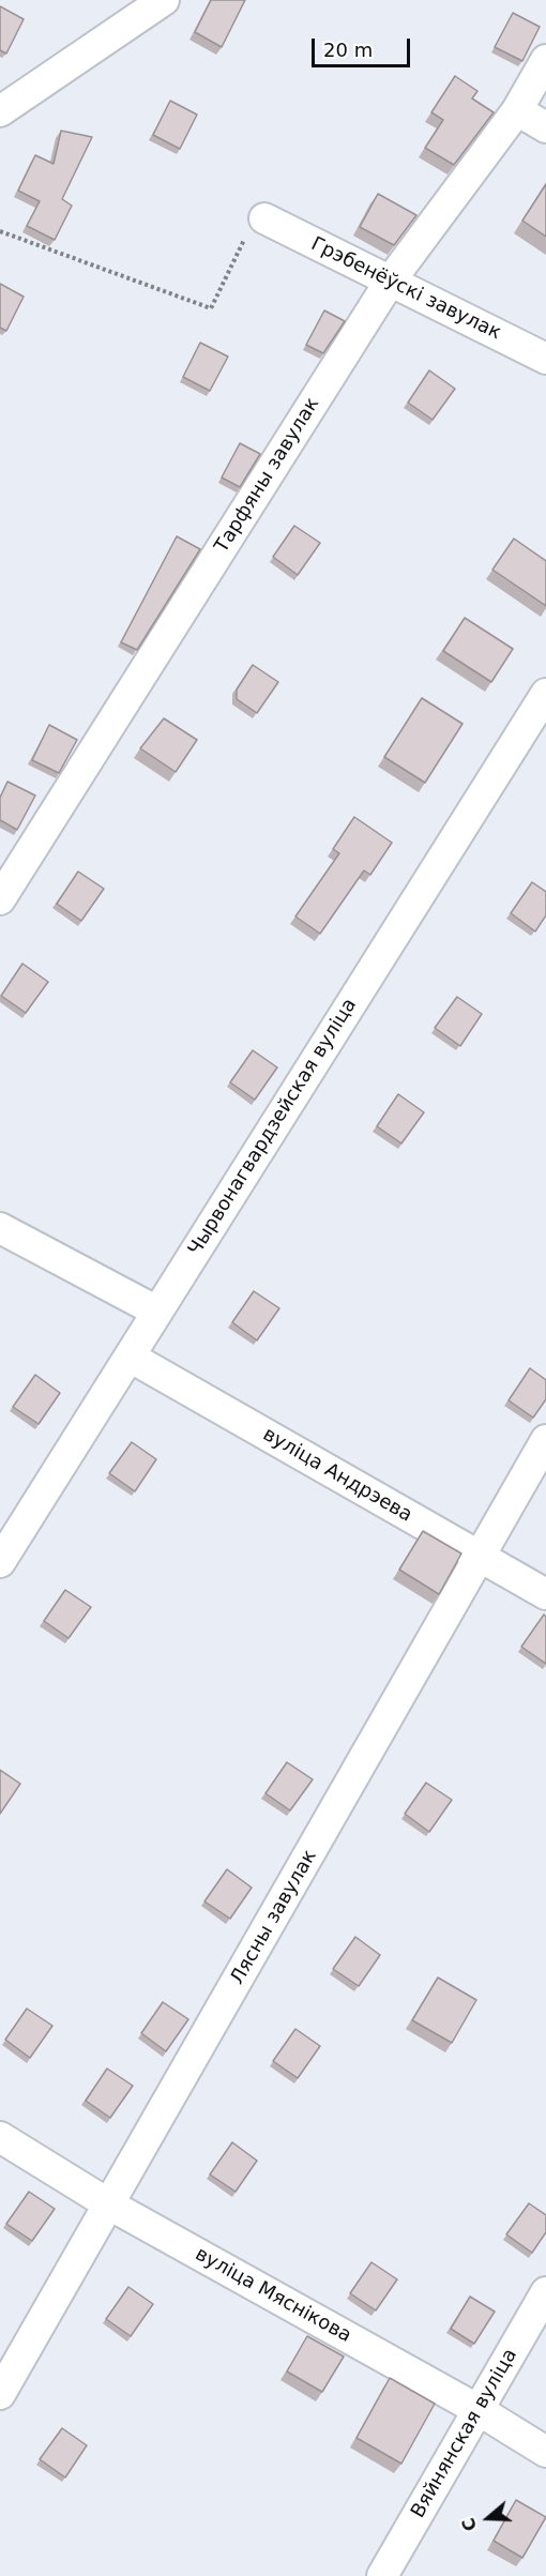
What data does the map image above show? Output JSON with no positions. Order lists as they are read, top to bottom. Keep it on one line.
{"streets":{"street":["Грэбенёўскі завулак","Тарфяны завулак","Чырвонагвардзейская вуліца","вуліца Андрэева","Лясны завулак","вуліца Мяснікова","Вяйнянская вуліца"]},"crossings":[["Грэбенёўскі завулак","Тарфяны завулак"],["Чырвонагвардзейская вуліца","вуліца Андрэева"],["вуліца Андрэева","Лясны завулак"],["Лясны завулак","вуліца Мяснікова"],["вуліца Мяснікова","Вяйнянская вуліца"]],"scale_bar":"20 m","north":"left"}
